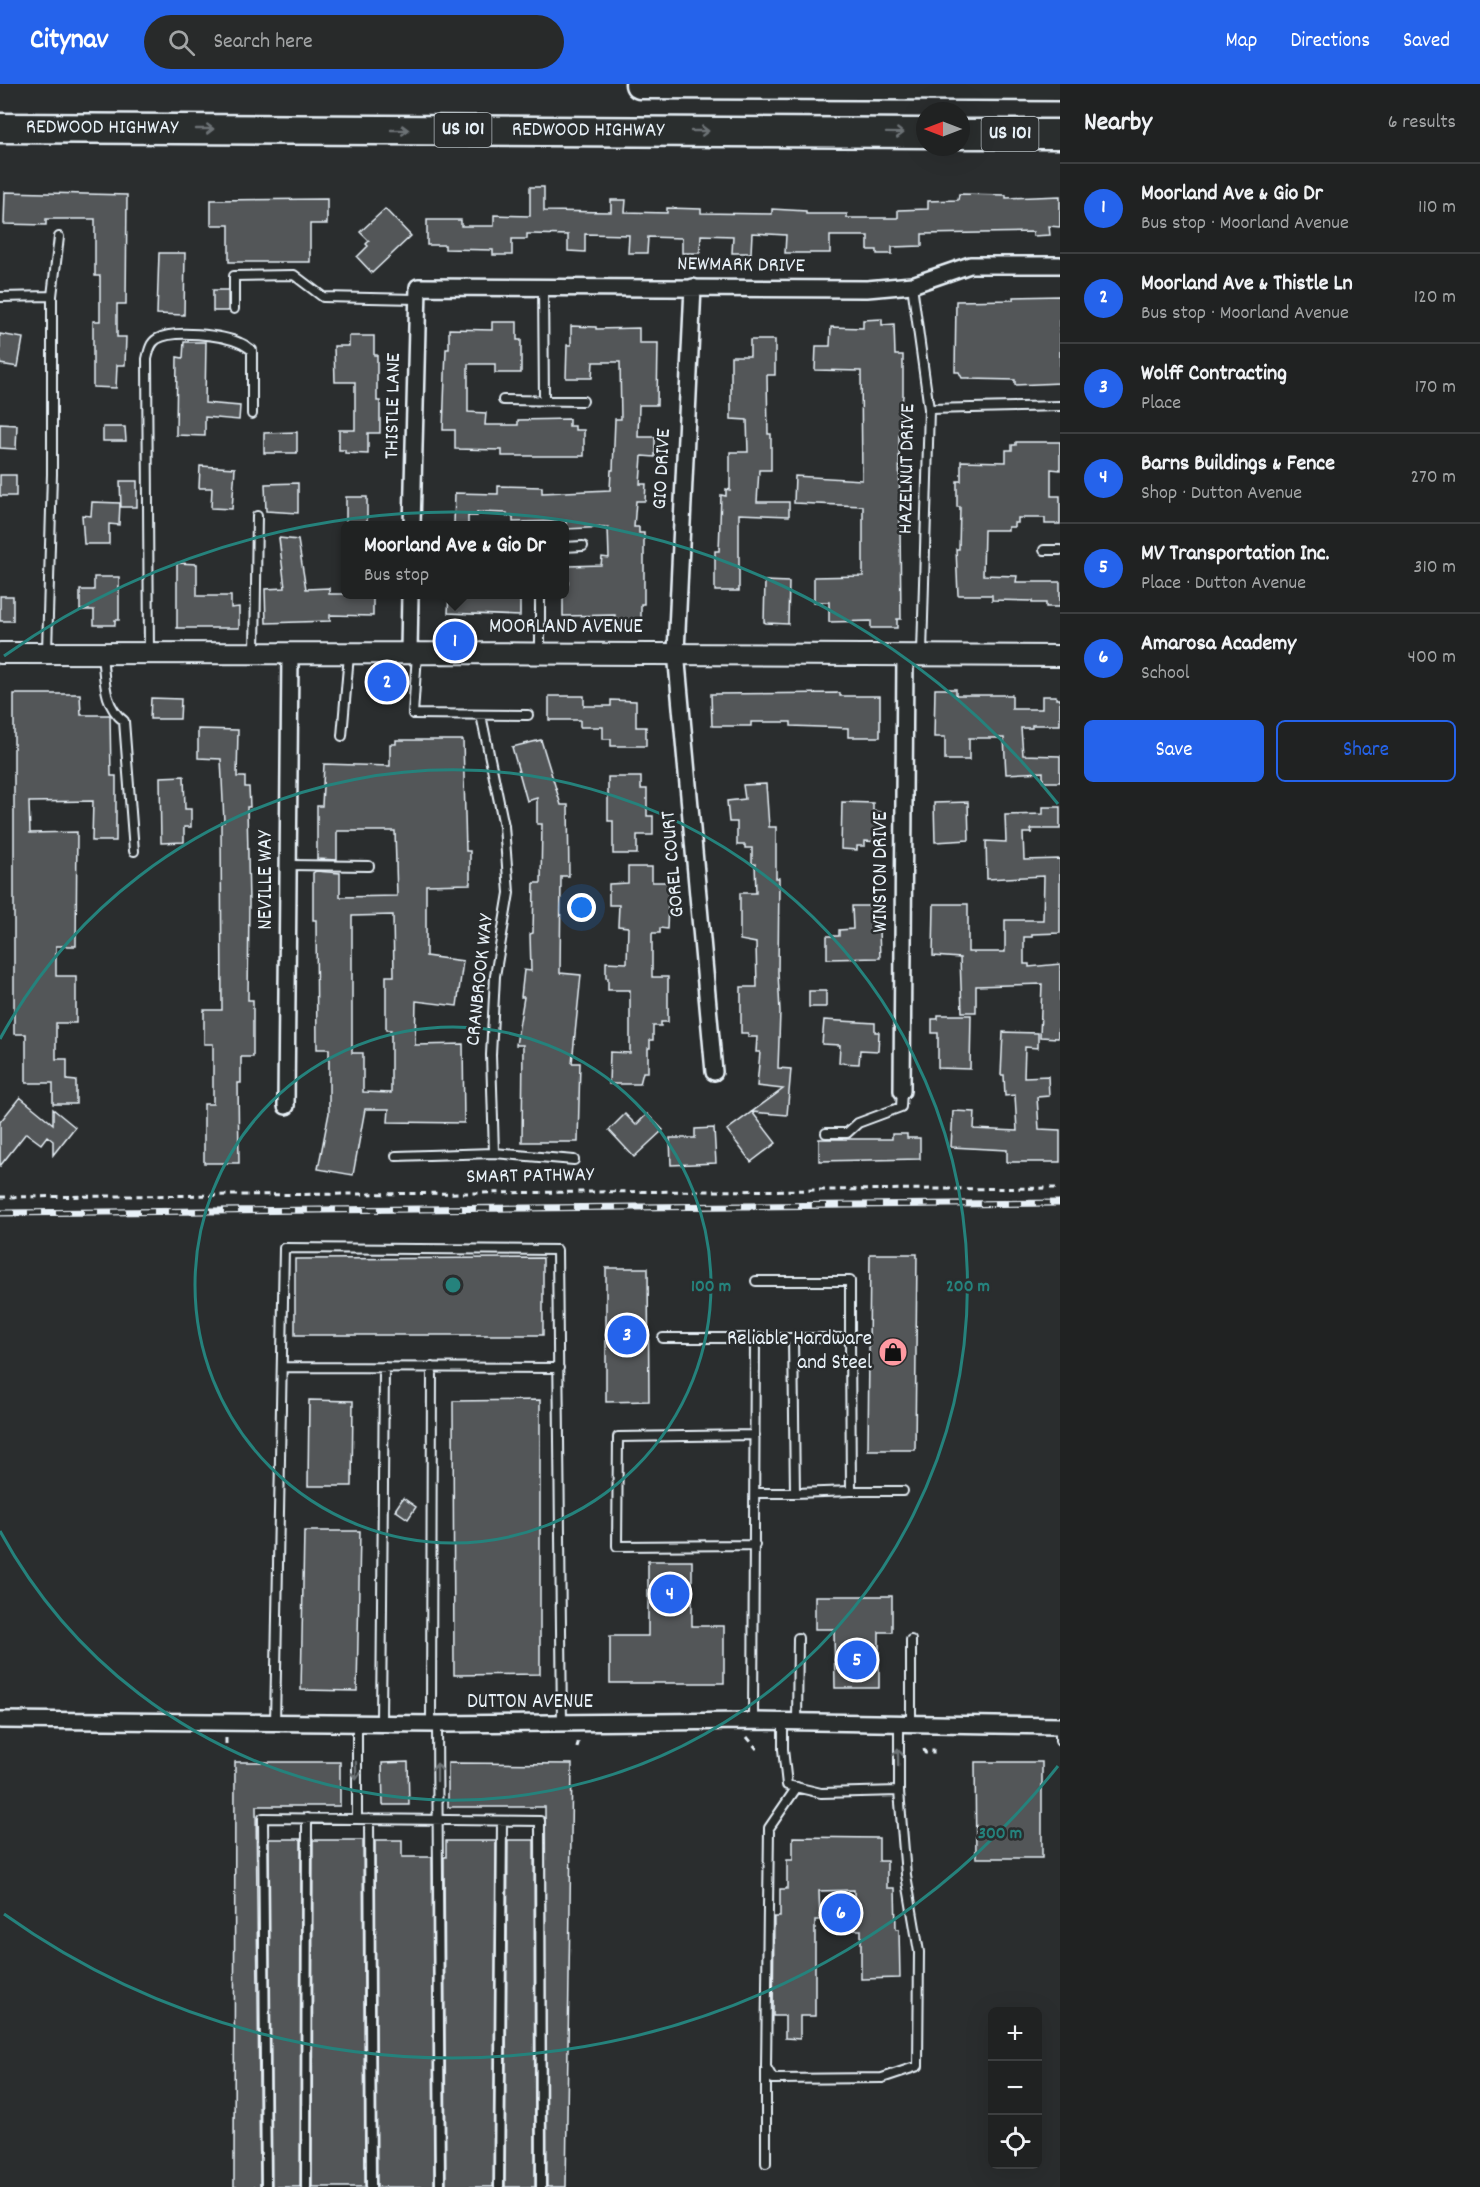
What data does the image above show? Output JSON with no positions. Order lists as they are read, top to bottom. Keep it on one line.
{"streets":{"highway":["REDWOOD HIGHWAY","US 101"],"street":["NEWMARK DRIVE","THISTLE LANE","GIO DRIVE","MOORLAND AVENUE","GOREL COURT","WINSTON DRIVE","NEVILLE WAY","DUTTON AVENUE"],"lane":["HAZELNUT DRIVE","CRANBROOK WAY"],"path":["SMART PATHWAY"]},"crossings":[["NEWMARK DRIVE","THISTLE LANE"],["NEWMARK DRIVE","GIO DRIVE"],["NEWMARK DRIVE","HAZELNUT DRIVE"],["GIO DRIVE","MOORLAND AVENUE"],["GIO DRIVE","GOREL COURT"],["HAZELNUT DRIVE","MOORLAND AVENUE"],["HAZELNUT DRIVE","WINSTON DRIVE"],["MOORLAND AVENUE","GOREL COURT"],["MOORLAND AVENUE","WINSTON DRIVE"],["MOORLAND AVENUE","NEVILLE WAY"]],"places":{"shop":["Reliable Hardware and Steel"]},"north":"left","page":{"header":"Citynav","search":"Search here","nav":["Map","Directions","Saved"],"heading":["Nearby","6 results"],"list":[{"mark":"1","name":"Moorland Ave & Gio Dr","note":"Bus stop · Moorland Avenue","value":"110 m"},{"mark":"2","name":"Moorland Ave & Thistle Ln","note":"Bus stop · Moorland Avenue","value":"120 m"},{"mark":"3","name":"Wolff Contracting","note":"Place","value":"170 m"},{"mark":"4","name":"Barns Buildings & Fence","note":"Shop · Dutton Avenue","value":"270 m"},{"mark":"5","name":"MV Transportation Inc.","note":"Place · Dutton Avenue","value":"310 m"},{"mark":"6","name":"Amarosa Academy","note":"School","value":"400 m"}],"popup":["Moorland Ave & Gio Dr","Bus stop"],"pins":["1","2","3","4","5","6"],"buttons":["Save","Share"],"map_buttons":["+","−"]},"rings":["100 m","200 m","300 m"]}
